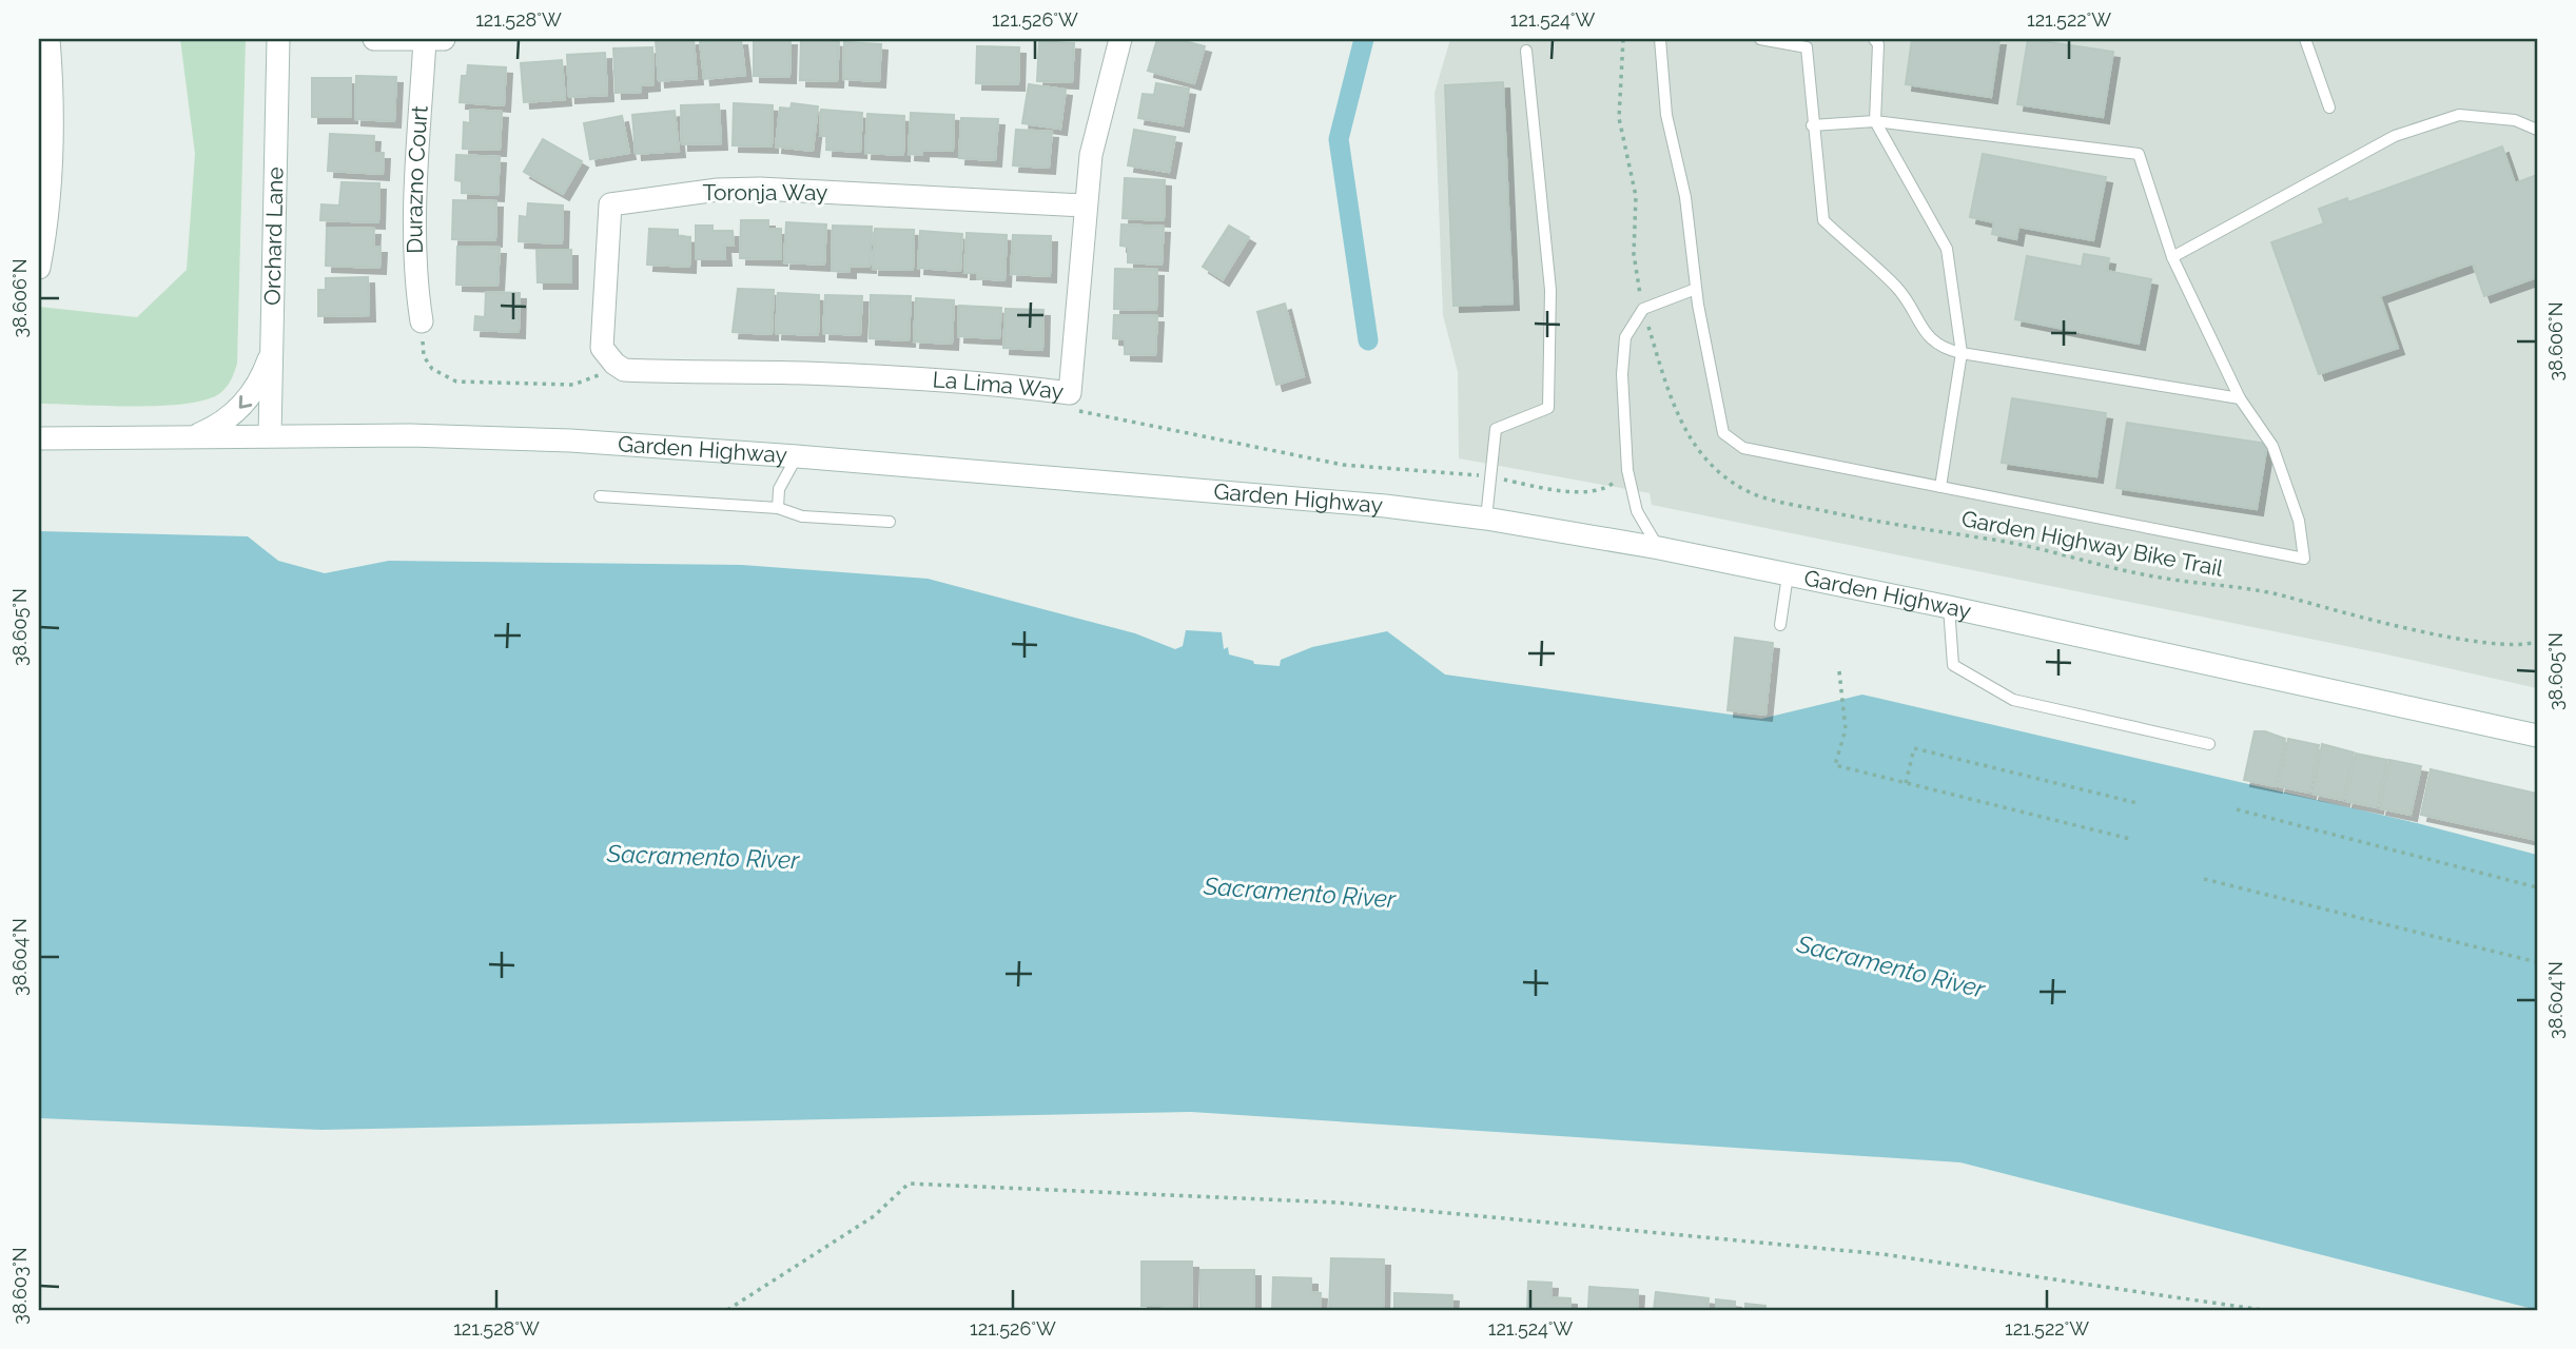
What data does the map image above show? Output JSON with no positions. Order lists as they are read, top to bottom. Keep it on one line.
{"streets":{"street":["Durazno Court","Toronja Way","Orchard Lane","La Lima Way","Garden Highway"],"path":["Garden Highway Bike Trail"]},"crossings":[["Toronja Way","La Lima Way"],["Orchard Lane","Garden Highway"]],"water":["Sacramento River"],"coordinates":["121.528°W","121.526°W","121.524°W","121.522°W","38.606°N","38.605°N","38.604°N","38.603°N"]}
